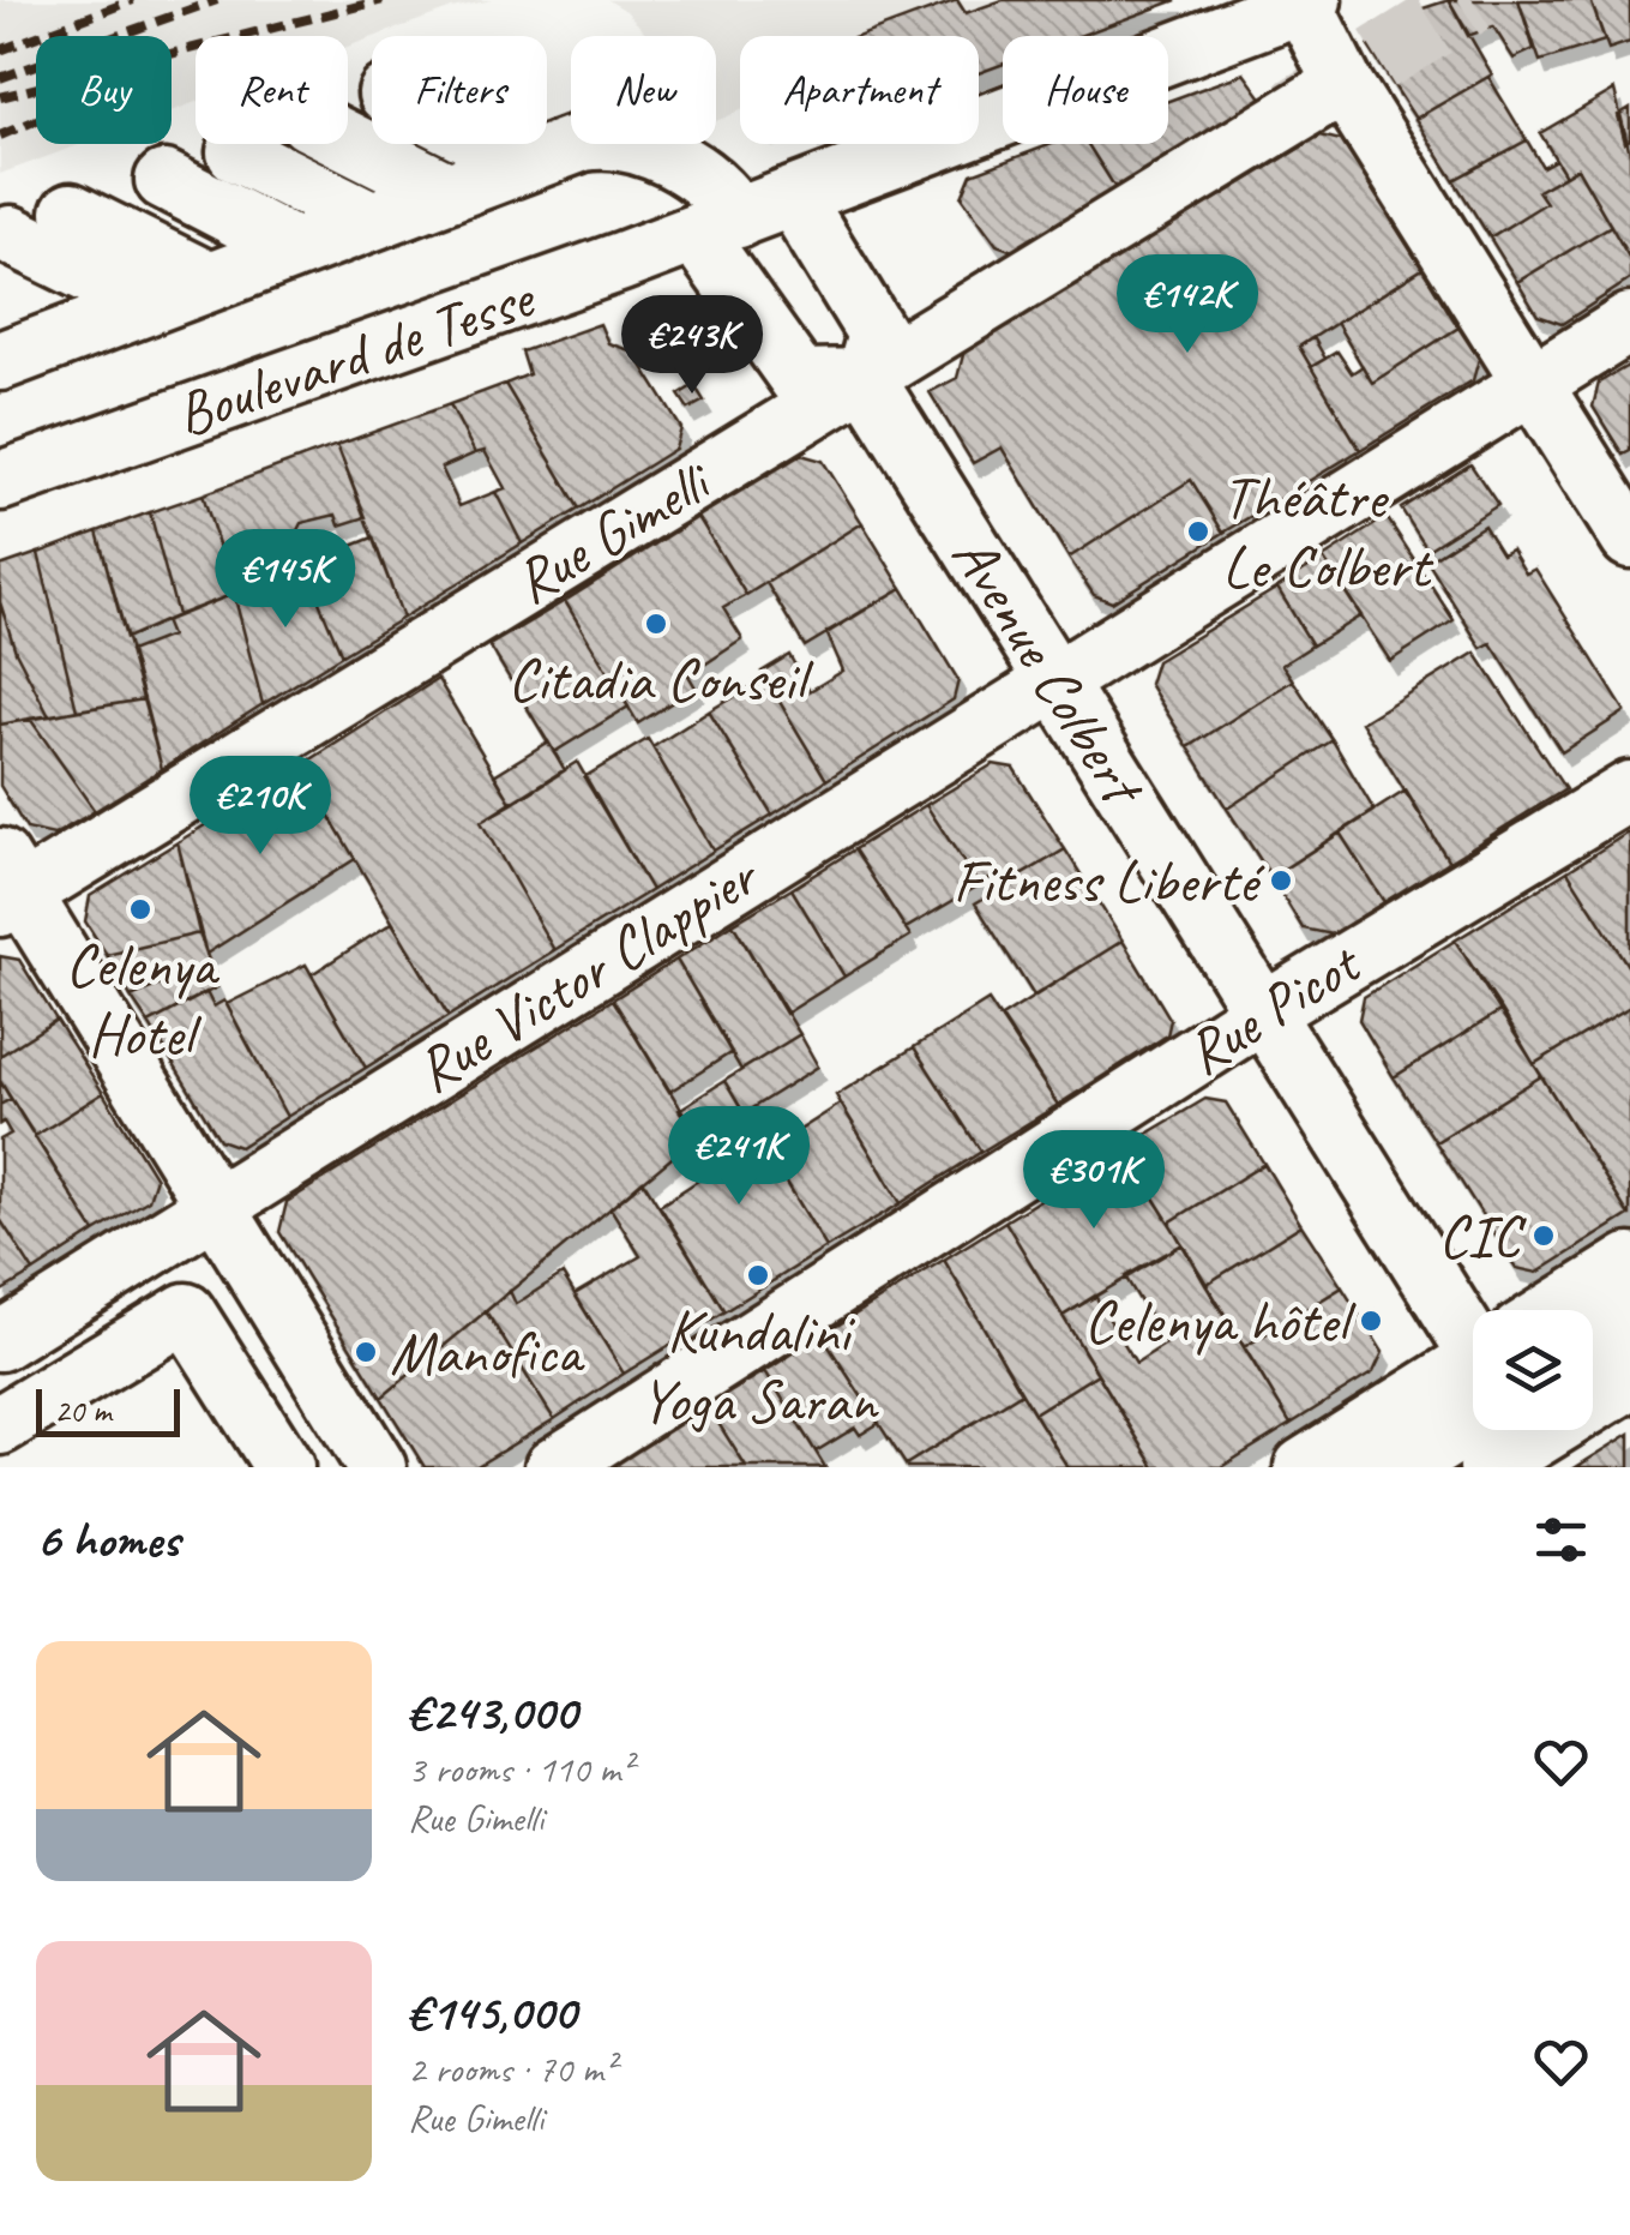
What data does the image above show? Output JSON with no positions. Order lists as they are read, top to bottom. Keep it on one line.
{"streets":{"street":["Boulevard de Tesse","Rue Gimelli","Avenue Colbert","Rue Victor Clappier","Rue Picot"]},"crossings":[["Rue Gimelli","Avenue Colbert"],["Avenue Colbert","Rue Victor Clappier"],["Avenue Colbert","Rue Picot"]],"places":["Théâtre Le Colbert","Citadia Conseil","Fitness Liberté","Celenya Hotel","CIC","Kundalini Yoga Saran","Celenya hôtel","Manofica"],"scale_bar":"20 m","page":{"chip":["Buy","Rent","Filters","New","Apartment","House"],"price":["€142K","€243K","€145K","€210K","€241K","€301K"],"scale":"20 m","heading":"6 homes","list":[{"name":"€243,000","note":"3 rooms · 110 m² · Rue Gimelli"},{"name":"€145,000","note":"2 rooms · 70 m² · Rue Gimelli"}]}}
